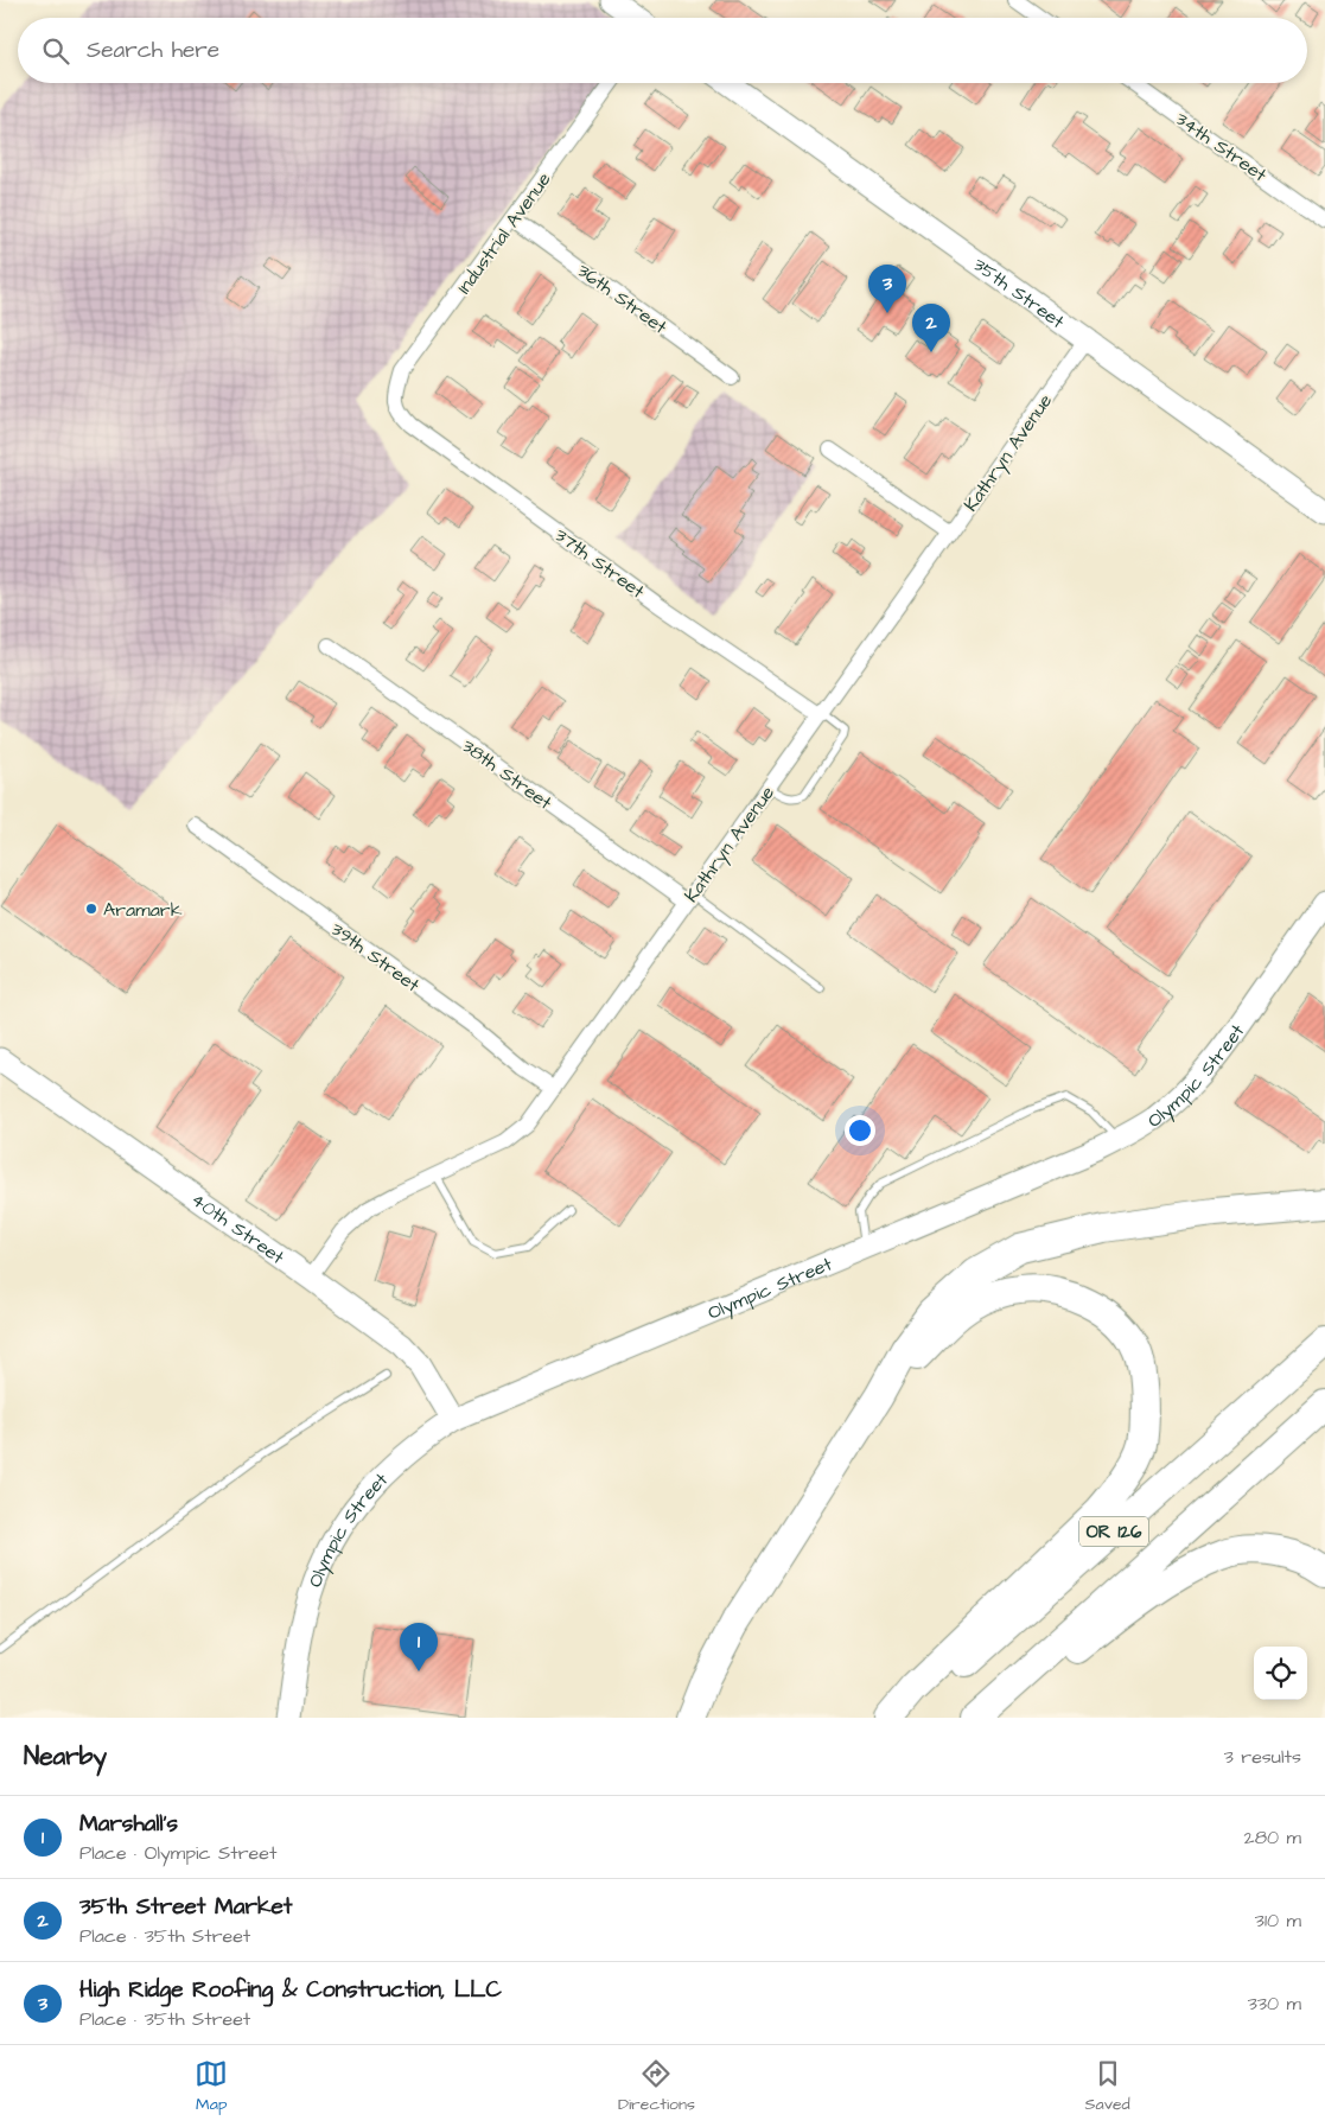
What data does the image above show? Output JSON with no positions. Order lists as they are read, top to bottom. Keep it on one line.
{"streets":{"highway":["OR 126"],"main road":["35th Street","Olympic Street","40th Street"],"street":["34th Street","Industrial Avenue","36th Street","Kathryn Avenue","37th Street","38th Street","39th Street"]},"crossings":[["Industrial Avenue","36th Street"],["Industrial Avenue","37th Street"],["35th Street","Kathryn Avenue"],["Kathryn Avenue","37th Street"],["Kathryn Avenue","38th Street"],["Kathryn Avenue","39th Street"],["Kathryn Avenue","40th Street"],["Olympic Street","40th Street"]],"places":["Aramark"],"page":{"search":"Search here","pins":["3","2","1"],"heading":["Nearby","3 results"],"list":[{"mark":"1","name":"Marshall's","note":"Place · Olympic Street","value":"280 m"},{"mark":"2","name":"35th Street Market","note":"Place · 35th Street","value":"310 m"},{"mark":"3","name":"High Ridge Roofing & Construction, LLC","note":"Place · 35th Street","value":"330 m"}],"nav":["Map","Directions","Saved"]}}
